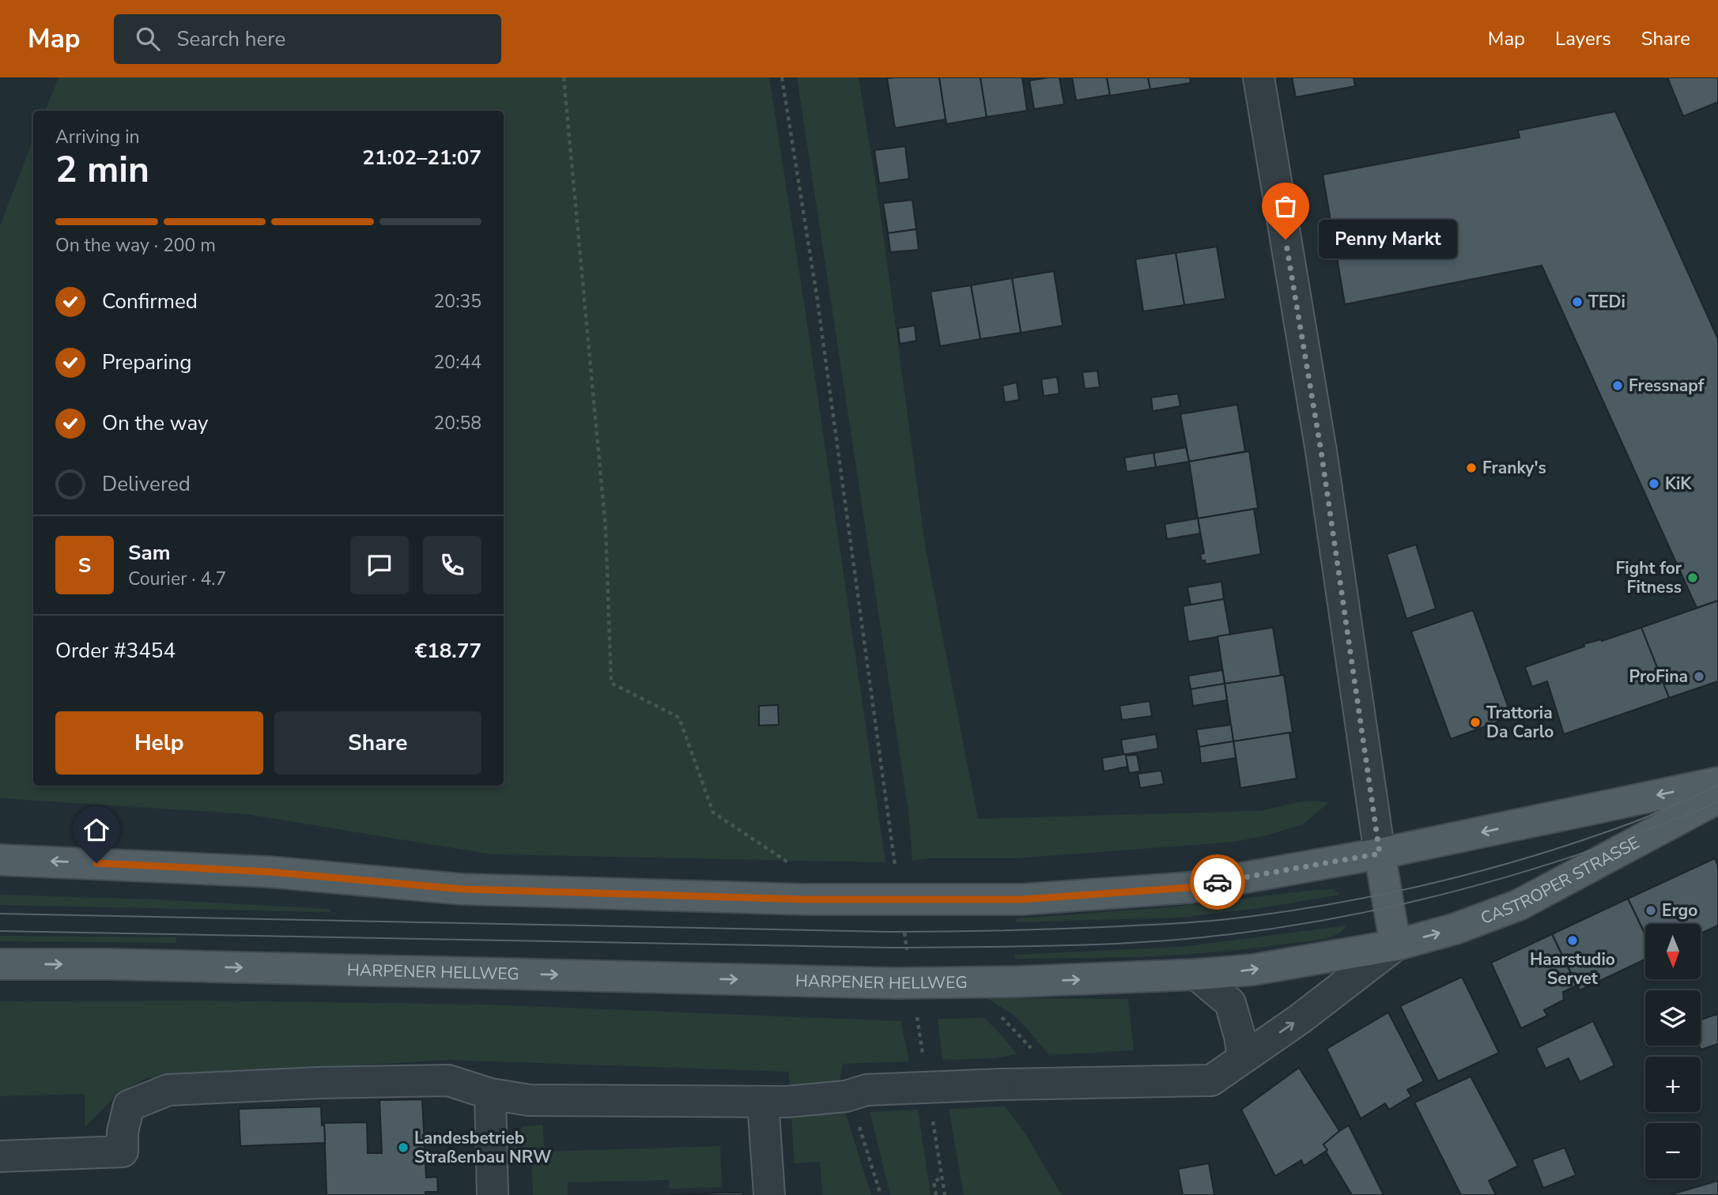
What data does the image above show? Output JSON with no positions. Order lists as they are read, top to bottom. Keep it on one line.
{"streets":{"main road":["CASTROPER STRASSE","HARPENER HELLWEG"]},"crossings":[["CASTROPER STRASSE","HARPENER HELLWEG"]],"places":["Penny Markt","TEDi","Fressnapf","Franky's","KiK","Fight for Fitness","ProFina","Trattoria Da Carlo","Ergo","Haarstudio Servet","Landesbetrieb Straßenbau NRW"],"north":"bottom","page":{"header":"Map","search":"Search here","nav":["Map","Layers","Share"],"heading":["2 min","Arriving in","21:02–21:07"],"panel":["Sam","Courier · 4.7","Order #3454","€18.77"],"bar":"On the way · 200 m","bubble":"Penny Markt","list":[["Confirmed","20:35"],["Preparing","20:44"],["On the way","20:58"],"Delivered"],"round":"S","buttons":["Help","Share"],"map_buttons":["+","−"]}}
